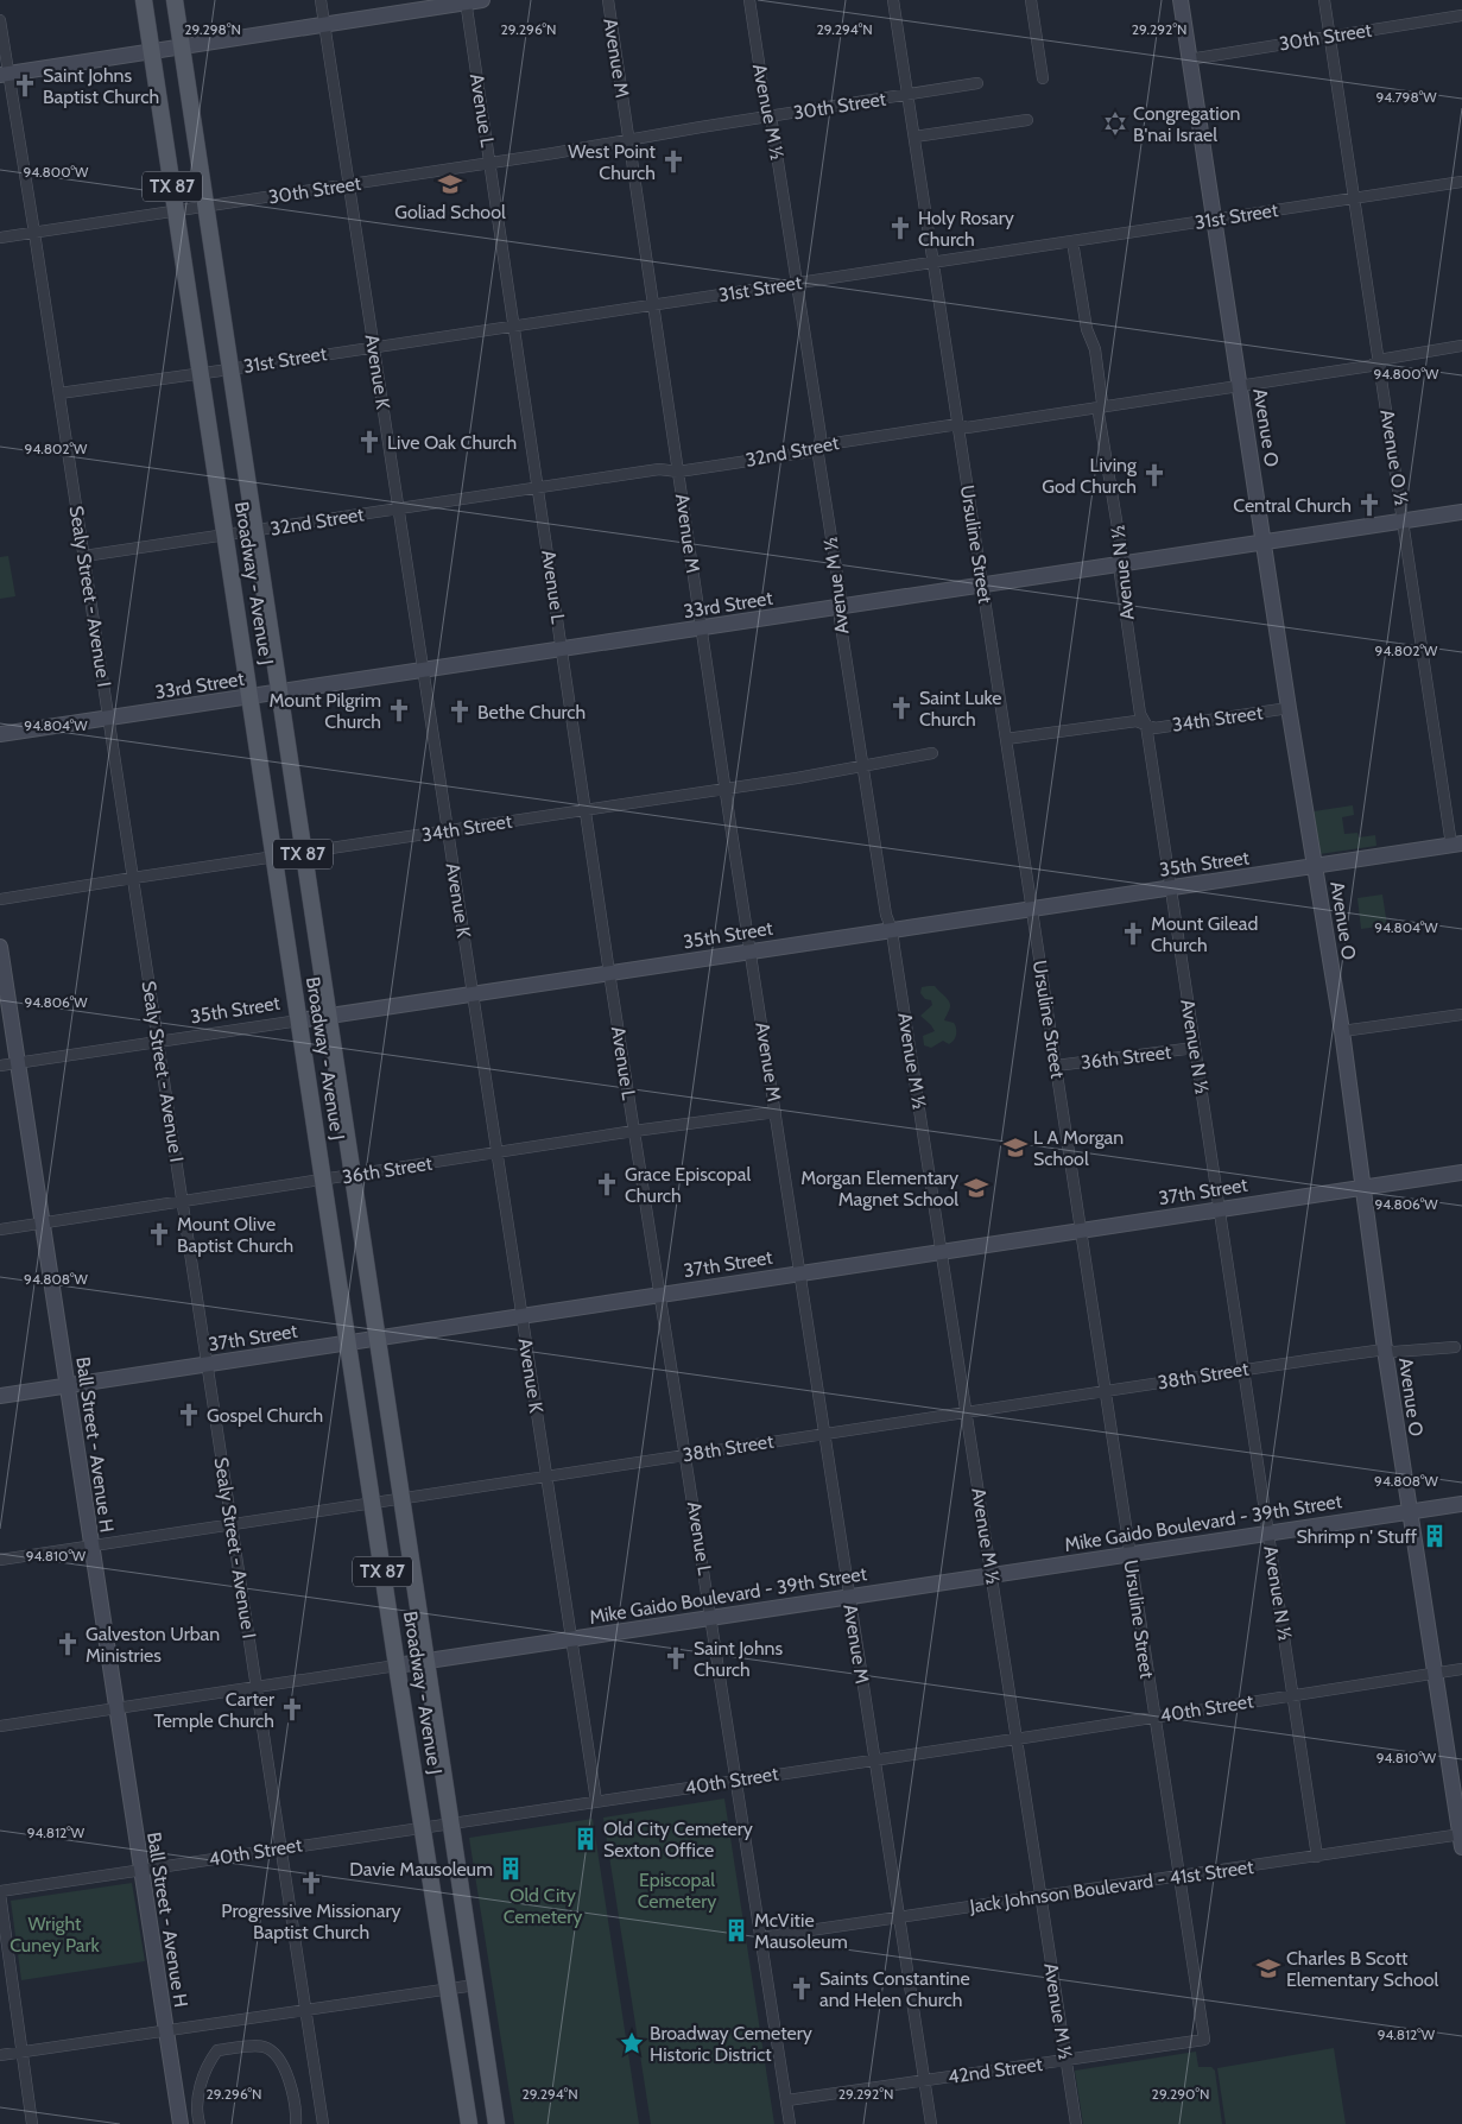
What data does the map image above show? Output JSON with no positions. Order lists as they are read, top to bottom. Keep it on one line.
{"streets":{"main road":["TX 87","Avenue O","Broadway - Avenue J","33rd Street","35th Street","37th Street","Ball Street - Avenue H","Mike Gaido Boulevard - 39th Street"],"street":["30th Street","Avenue M","Avenue L","Avenue M ½","31st Street","Avenue K","32nd Street","Avenue O ½","Ursuline Street","Avenue N ½","Sealy Street - Avenue I","34th Street","36th Street","38th Street","40th Street","Jack Johnson Boulevard - 41st Street","42nd Street"]},"crossings":[["30th Street","Avenue M"],["30th Street","Avenue L"],["30th Street","Avenue M ½"],["30th Street","Avenue K"],["30th Street","Avenue O"],["30th Street","Avenue O ½"],["30th Street","Ursuline Street"],["30th Street","Broadway - Avenue J"],["30th Street","Sealy Street - Avenue I"],["Avenue M","31st Street"],["Avenue M","32nd Street"],["Avenue M","33rd Street"],["Avenue M","34th Street"],["Avenue M","35th Street"],["Avenue M","36th Street"],["Avenue M","37th Street"],["Avenue M","38th Street"],["Avenue M","Mike Gaido Boulevard - 39th Street"],["Avenue M","40th Street"],["Avenue M","Jack Johnson Boulevard - 41st Street"],["Avenue M","42nd Street"],["Avenue L","31st Street"],["Avenue L","32nd Street"],["Avenue L","33rd Street"],["Avenue L","34th Street"],["Avenue L","35th Street"],["Avenue L","36th Street"],["Avenue L","37th Street"],["Avenue L","38th Street"],["Avenue L","Mike Gaido Boulevard - 39th Street"],["Avenue L","40th Street"],["Avenue L","Jack Johnson Boulevard - 41st Street"],["Avenue L","42nd Street"],["Avenue M ½","31st Street"],["Avenue M ½","32nd Street"],["Avenue M ½","33rd Street"],["Avenue M ½","34th Street"],["Avenue M ½","35th Street"],["Avenue M ½","37th Street"],["Avenue M ½","38th Street"],["Avenue M ½","Mike Gaido Boulevard - 39th Street"],["Avenue M ½","40th Street"],["Avenue M ½","Jack Johnson Boulevard - 41st Street"],["Avenue M ½","42nd Street"],["31st Street","Avenue K"],["31st Street","Avenue O"],["31st Street","Avenue O ½"],["31st Street","Ursuline Street"],["31st Street","Avenue N ½"],["31st Street","Broadway - Avenue J"],["31st Street","Sealy Street - Avenue I"],["Avenue K","32nd Street"],["Avenue K","33rd Street"],["Avenue K","34th Street"],["Avenue K","35th Street"],["Avenue K","36th Street"],["Avenue K","37th Street"],["Avenue K","38th Street"],["Avenue K","Mike Gaido Boulevard - 39th Street"],["Avenue K","40th Street"],["Avenue O","32nd Street"],["Avenue O","33rd Street"],["Avenue O","34th Street"],["Avenue O","35th Street"],["Avenue O","37th Street"],["Avenue O","38th Street"],["Avenue O","Mike Gaido Boulevard - 39th Street"],["Avenue O","40th Street"],["Avenue O","Jack Johnson Boulevard - 41st Street"],["32nd Street","Avenue O ½"],["32nd Street","Ursuline Street"],["32nd Street","Avenue N ½"],["32nd Street","Broadway - Avenue J"],["32nd Street","Sealy Street - Avenue I"],["Avenue O ½","33rd Street"],["Avenue O ½","35th Street"],["Ursuline Street","33rd Street"],["Ursuline Street","34th Street"],["Ursuline Street","35th Street"],["Ursuline Street","36th Street"],["Ursuline Street","37th Street"],["Ursuline Street","38th Street"],["Ursuline Street","Mike Gaido Boulevard - 39th Street"],["Ursuline Street","40th Street"],["Ursuline Street","Jack Johnson Boulevard - 41st Street"],["Ursuline Street","42nd Street"],["Avenue N ½","33rd Street"],["Avenue N ½","34th Street"],["Avenue N ½","35th Street"],["Avenue N ½","36th Street"],["Avenue N ½","37th Street"],["Avenue N ½","38th Street"],["Avenue N ½","Mike Gaido Boulevard - 39th Street"],["Avenue N ½","40th Street"],["Avenue N ½","Jack Johnson Boulevard - 41st Street"],["Broadway - Avenue J","33rd Street"],["Broadway - Avenue J","34th Street"],["Broadway - Avenue J","35th Street"],["Broadway - Avenue J","36th Street"],["Broadway - Avenue J","37th Street"],["Broadway - Avenue J","38th Street"],["Broadway - Avenue J","Mike Gaido Boulevard - 39th Street"],["Broadway - Avenue J","40th Street"],["Sealy Street - Avenue I","33rd Street"],["Sealy Street - Avenue I","34th Street"],["Sealy Street - Avenue I","35th Street"],["Sealy Street - Avenue I","36th Street"],["Sealy Street - Avenue I","37th Street"],["Sealy Street - Avenue I","38th Street"],["Sealy Street - Avenue I","Mike Gaido Boulevard - 39th Street"],["Sealy Street - Avenue I","40th Street"],["35th Street","Ball Street - Avenue H"],["36th Street","Ball Street - Avenue H"],["37th Street","Ball Street - Avenue H"],["38th Street","Ball Street - Avenue H"],["Ball Street - Avenue H","Mike Gaido Boulevard - 39th Street"],["Ball Street - Avenue H","40th Street"]],"parks":["Episcopal Cemetery","Old City Cemetery","Wright Cuney Park"],"places":{"church":["Saint Johns Baptist Church","West Point Church","Holy Rosary Church","Live Oak Church","Living God Church","Central Church","Saint Luke Church","Mount Pilgrim Church","Bethe Church","Mount Gilead Church","Grace Episcopal Church","Mount Olive Baptist Church","Gospel Church","Galveston Urban Ministries","Saint Johns Church","Carter Temple Church","Progressive Missionary Baptist Church","Saints Constantine and Helen Church"],"synagogue":["Congregation B'nai Israel"],"school or university":["Goliad School","L A Morgan School","Morgan Elementary Magnet School","Charles B Scott Elementary School"],"building":["Shrimp n' Stuff","Old City Cemetery Sexton Office","Davie Mausoleum","McVitie Mausoleum"],"place":["Broadway Cemetery Historic District"]},"coordinates":["29.298°N","29.296°N","29.294°N","29.292°N","94.798°W","94.800°W","94.802°W","94.804°W","94.806°W","94.808°W","94.810°W","94.812°W","29.290°N"]}
